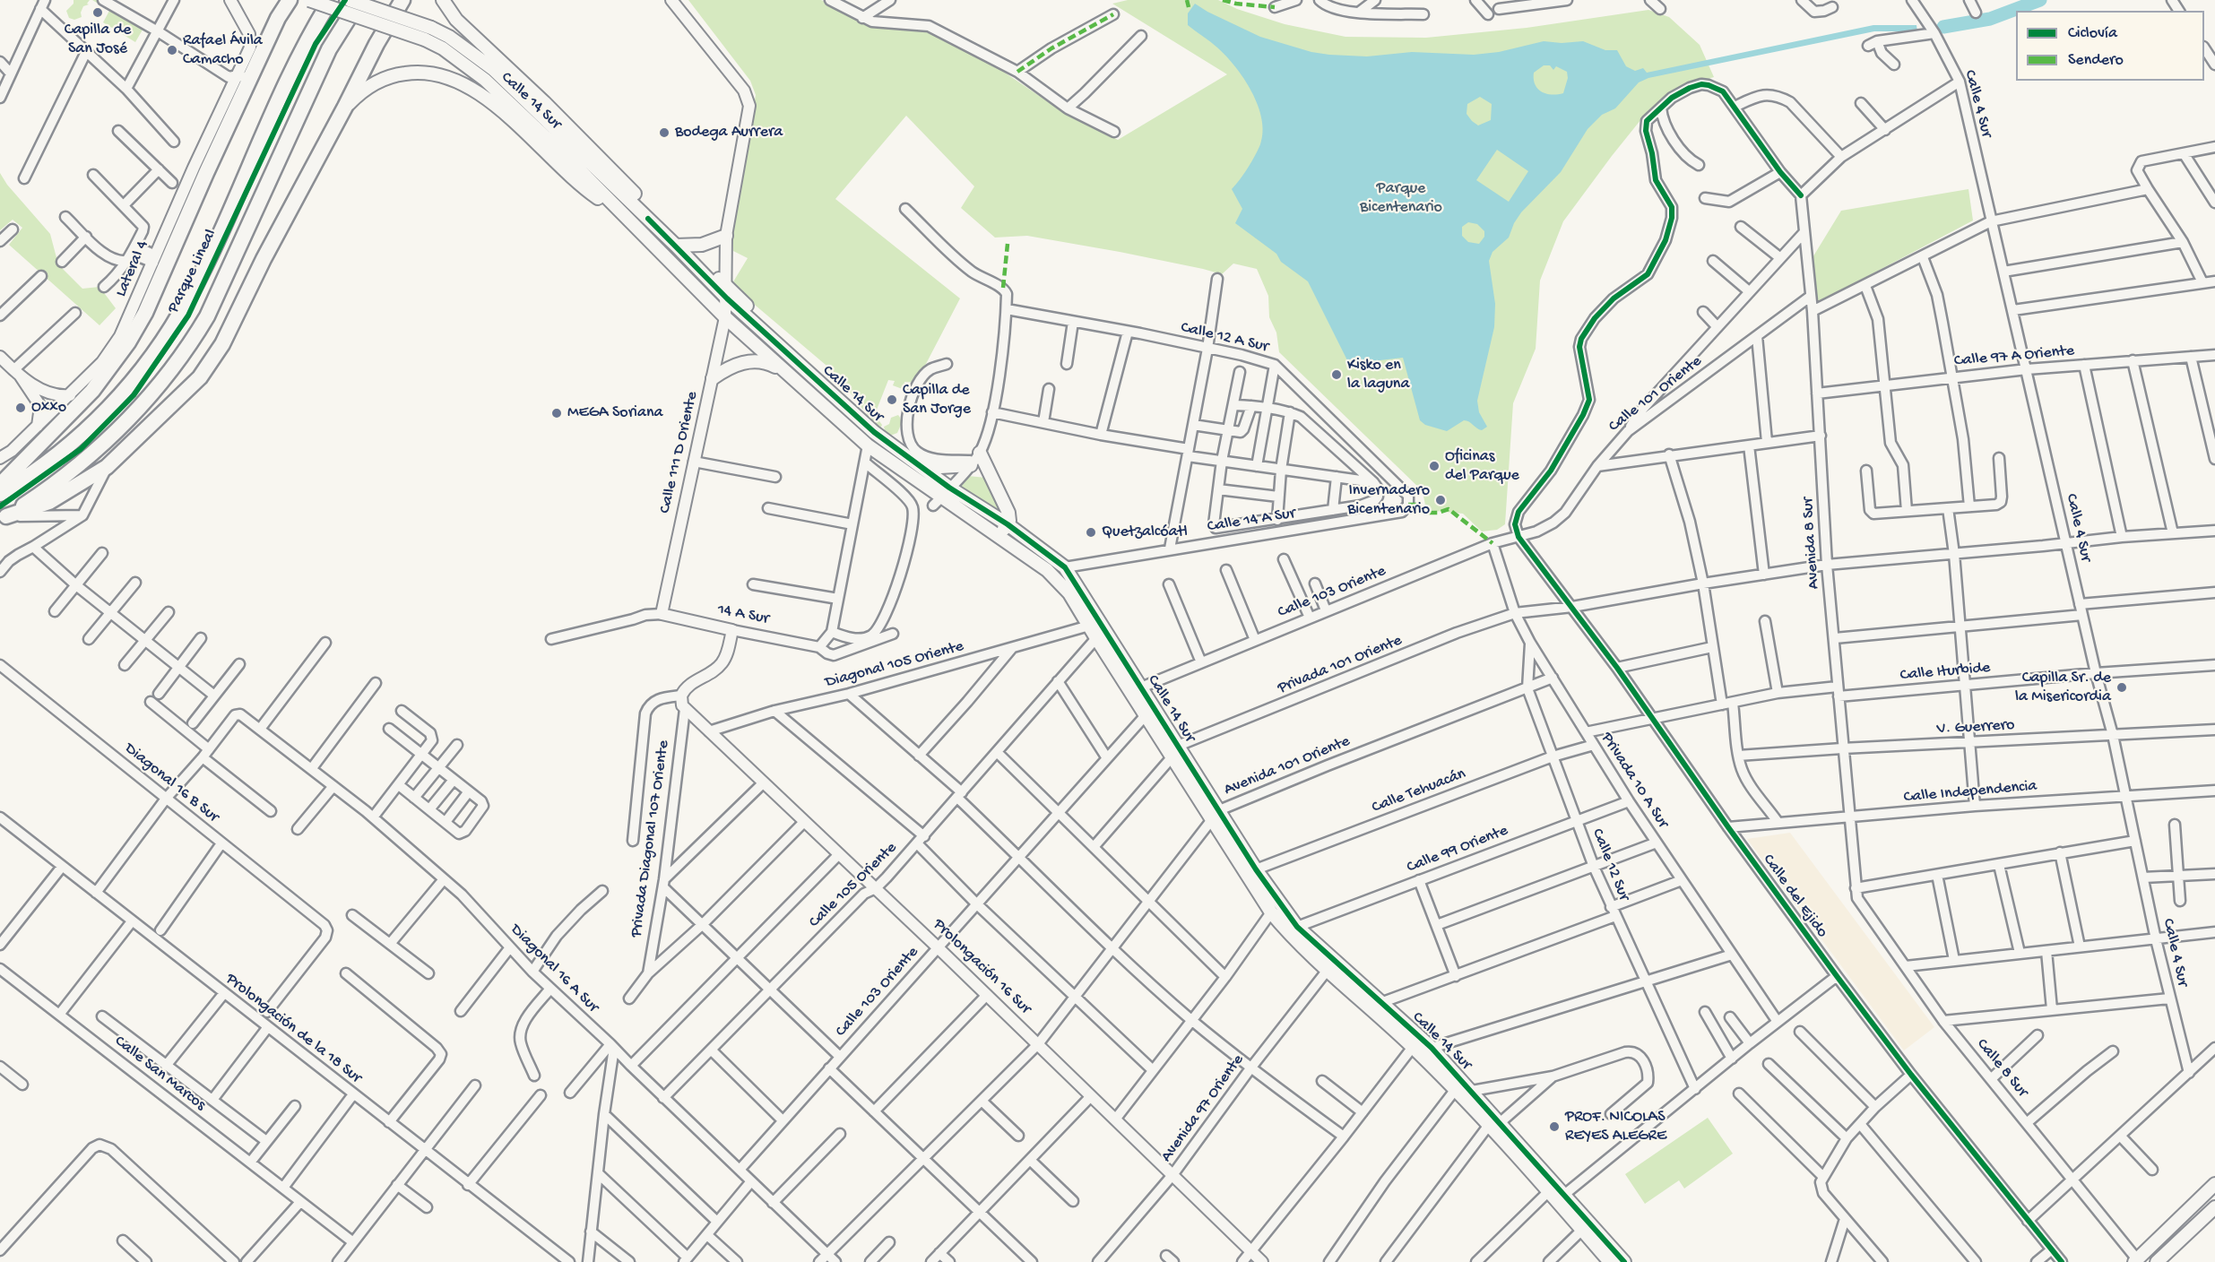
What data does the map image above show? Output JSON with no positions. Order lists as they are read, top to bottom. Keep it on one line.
{"streets":{"main road":["Calle 14 Sur"],"street":["Calle 4 Sur","Lateral 4","Calle 12 A Sur","Calle 97 A Oriente","Calle 101 Oriente","Calle 111 D Oriente","Calle 14 A Sur","Avenida 8 Sur","Calle 103 Oriente","14 A Sur","Diagonal 105 Oriente","Privada 101 Oriente","Calle Iturbide","V. Guerrero","Avenida 101 Oriente","Privada 10 A Sur","Diagonal 16 B Sur","Calle Tehuacán","Calle Independencia","Privada Diagonal 107 Oriente","Calle 99 Oriente","Calle 12 Sur","Calle 105 Oriente","Calle del Ejido","Prolongación 16 Sur","Diagonal 16 A Sur","Prolongación de la 18 Sur","Calle 8 Sur","Calle San Marcos","Avenida 97 Oriente"],"cycle path":["Parque Lineal"]},"crossings":[["Calle 14 Sur","Calle 111 D Oriente"],["Calle 14 Sur","Calle 14 A Sur"],["Calle 14 Sur","Calle 103 Oriente"],["Calle 14 Sur","Diagonal 105 Oriente"],["Calle 14 Sur","Privada 101 Oriente"],["Calle 14 Sur","Avenida 101 Oriente"],["Calle 14 Sur","Calle Tehuacán"],["Calle 14 Sur","Calle 99 Oriente"],["Calle 14 Sur","Calle 105 Oriente"],["Calle 14 Sur","Avenida 97 Oriente"],["Calle 4 Sur","Calle 97 A Oriente"],["Calle 4 Sur","Privada 101 Oriente"],["Calle 4 Sur","Calle Iturbide"],["Calle 4 Sur","V. Guerrero"],["Calle 4 Sur","Calle Independencia"],["Calle 12 A Sur","Calle 14 A Sur"],["Calle 97 A Oriente","Avenida 8 Sur"],["Calle 101 Oriente","Avenida 8 Sur"],["Calle 101 Oriente","Calle 103 Oriente"],["Calle 111 D Oriente","14 A Sur"],["Avenida 8 Sur","Privada 101 Oriente"],["Avenida 8 Sur","Calle Iturbide"],["Avenida 8 Sur","V. Guerrero"],["Avenida 8 Sur","Calle Independencia"],["Avenida 8 Sur","Calle 8 Sur"],["Calle 103 Oriente","Privada 10 A Sur"],["Calle 103 Oriente","Calle del Ejido"],["Calle 103 Oriente","Prolongación 16 Sur"],["Calle 103 Oriente","Diagonal 16 A Sur"],["Diagonal 105 Oriente","Prolongación 16 Sur"],["Privada 101 Oriente","Privada 10 A Sur"],["Privada 101 Oriente","Calle del Ejido"],["Calle Iturbide","Privada 10 A Sur"],["Calle Iturbide","Calle del Ejido"],["Avenida 101 Oriente","Privada 10 A Sur"],["Avenida 101 Oriente","Calle 12 Sur"],["Avenida 101 Oriente","Prolongación 16 Sur"],["Privada 10 A Sur","Calle Tehuacán"],["Privada 10 A Sur","Calle 99 Oriente"],["Privada 10 A Sur","Calle 12 Sur"],["Calle Tehuacán","Calle 12 Sur"],["Calle Independencia","Calle del Ejido"],["Privada Diagonal 107 Oriente","Prolongación 16 Sur"],["Calle 99 Oriente","Calle 12 Sur"],["Calle 105 Oriente","Prolongación 16 Sur"],["Calle 105 Oriente","Diagonal 16 A Sur"],["Prolongación 16 Sur","Avenida 97 Oriente"]],"parks":["Parque Bicentenario"],"places":["Capilla de San José","Rafael Ávila Camacho","Bodega Aurrera","Kisko en la laguna","Capilla de San Jorge","Oxxo","MEGA Soriana","Oficinas del Parque","Invernadero Bicentenario","Quetzalcóatl","Capilla Sr. de la Misericordia","PROF. NICOLAS REYES ALEGRE"],"legend":["Ciclovía","Sendero"]}
